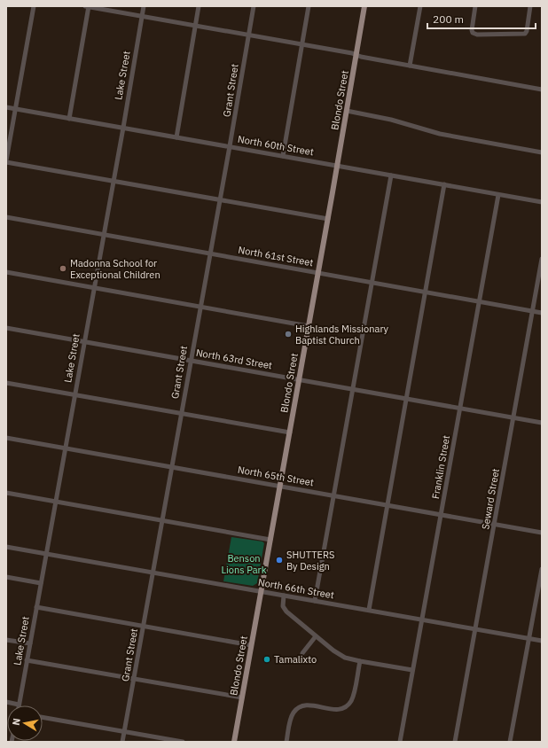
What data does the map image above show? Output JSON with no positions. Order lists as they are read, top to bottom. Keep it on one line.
{"streets":{"main road":["Blondo Street"],"street":["Lake Street","Grant Street","North 60th Street","North 61st Street","North 63rd Street","Franklin Street","North 65th Street","Seward Street","North 66th Street"]},"crossings":[["Lake Street","North 60th Street"],["Lake Street","North 61st Street"],["Lake Street","North 63rd Street"],["Lake Street","North 65th Street"],["Lake Street","North 66th Street"],["Grant Street","North 60th Street"],["Grant Street","North 61st Street"],["Grant Street","North 63rd Street"],["Grant Street","North 65th Street"],["Grant Street","North 66th Street"],["Blondo Street","North 60th Street"],["Blondo Street","North 61st Street"],["Blondo Street","North 63rd Street"],["Blondo Street","North 65th Street"],["Blondo Street","North 66th Street"],["North 60th Street","Franklin Street"],["North 61st Street","Franklin Street"],["North 61st Street","Seward Street"],["North 63rd Street","Franklin Street"],["North 63rd Street","Seward Street"],["Franklin Street","North 65th Street"],["Franklin Street","North 66th Street"],["North 65th Street","Seward Street"],["Seward Street","North 66th Street"]],"parks":["Benson Lions Park"],"places":["Madonna School for Exceptional Children","Highlands Missionary Baptist Church","SHUTTERS By Design","Tamalixto"],"scale_bar":"200 m","north":"left"}
